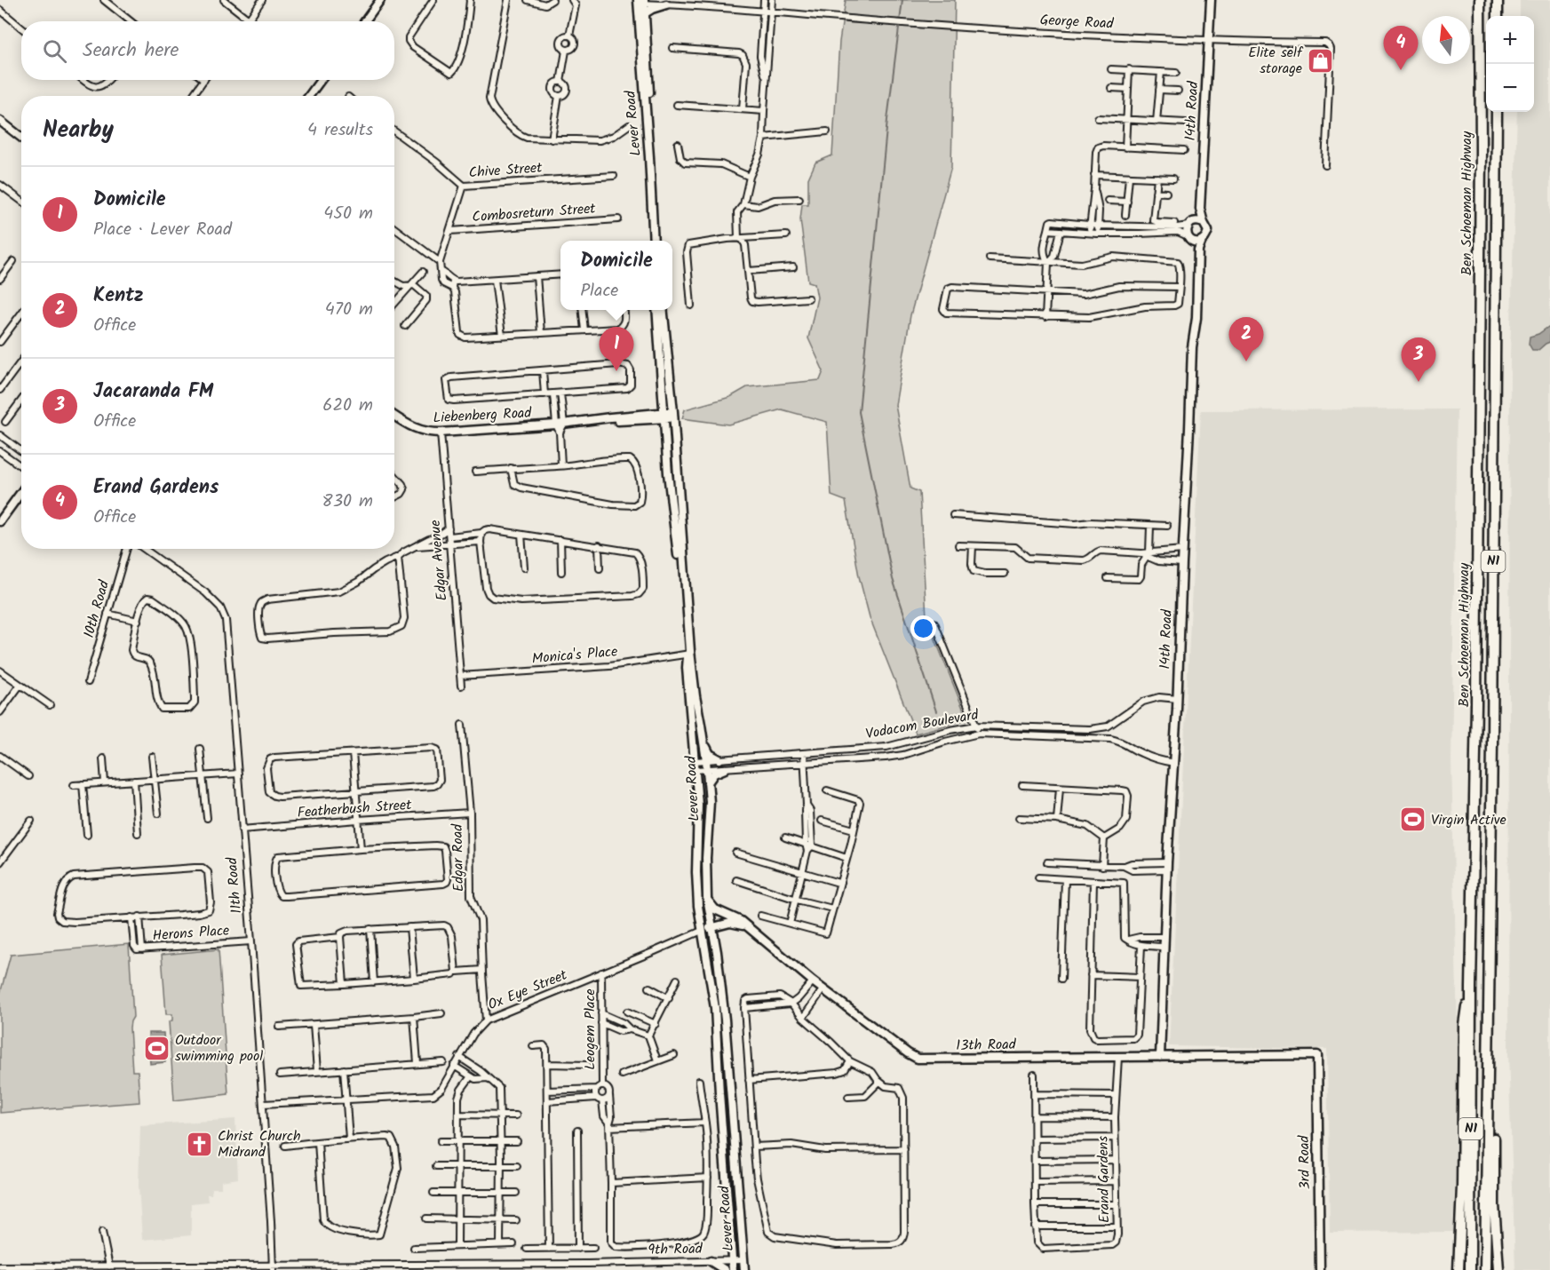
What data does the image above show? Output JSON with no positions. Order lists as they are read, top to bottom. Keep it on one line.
{"streets":{"highway":["Ben Schoeman Highway","N1"],"street":["George Road","14th Road","Lever Road","Chive Street","Combosreturn Street","Liebenberg Road","Edgar Avenue","10th Road","Monica's Place","Vodacom Boulevard","Featherbush Street","Edgar Road","11th Road","Herons Place","Ox Eye Street","Leogem Place","13th Road","3rd Road","Erand Gardens","9th Road"]},"crossings":[["George Road","14th Road"],["George Road","Lever Road"],["14th Road","Vodacom Boulevard"],["14th Road","13th Road"],["Lever Road","Liebenberg Road"],["Lever Road","Monica's Place"],["Lever Road","Vodacom Boulevard"],["Lever Road","Ox Eye Street"],["Lever Road","13th Road"],["Lever Road","9th Road"],["Liebenberg Road","Edgar Avenue"],["Edgar Avenue","Monica's Place"],["Featherbush Street","Edgar Road"],["Featherbush Street","11th Road"],["Edgar Road","Ox Eye Street"],["11th Road","Herons Place"],["11th Road","Ox Eye Street"],["11th Road","9th Road"],["Ox Eye Street","Leogem Place"],["13th Road","3rd Road"],["13th Road","Erand Gardens"]],"places":{"shop":["Elite self storage"],"sports":["Virgin Active","Outdoor swimming pool"],"church":["Christ Church Midrand"]},"north":"top","page":{"map_buttons":["+","−"],"search":"Search here","pins":["4","2","1","3"],"heading":["Nearby","4 results"],"list":[{"mark":"1","name":"Domicile","note":"Place · Lever Road","value":"450 m"},{"mark":"2","name":"Kentz","note":"Office","value":"470 m"},{"mark":"3","name":"Jacaranda FM","note":"Office","value":"620 m"},{"mark":"4","name":"Erand Gardens","note":"Office","value":"830 m"}],"popup":["Domicile","Place"]}}
